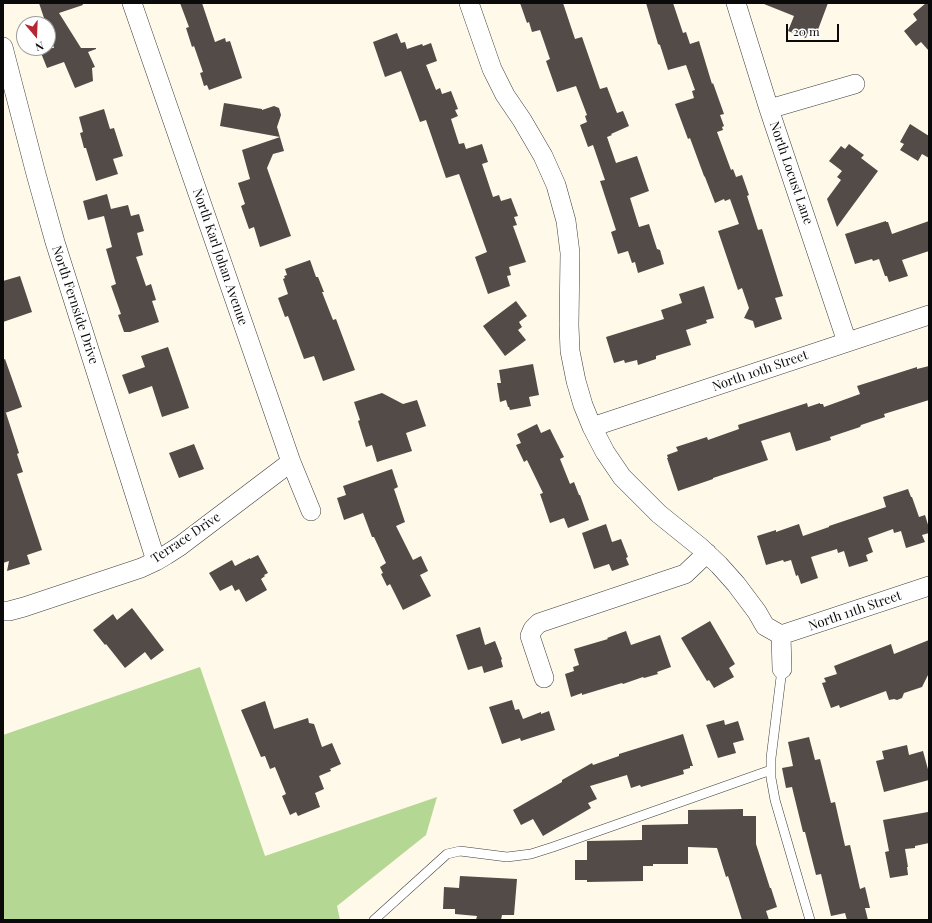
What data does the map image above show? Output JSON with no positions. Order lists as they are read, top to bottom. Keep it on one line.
{"streets":{"street":["North Locust Lane","North Karl Johan Avenue","North Fernside Drive","North 10th Street","Terrace Drive","North 11th Street"]},"crossings":[["North Locust Lane","North 10th Street"],["North Karl Johan Avenue","Terrace Drive"],["North Fernside Drive","Terrace Drive"]],"scale_bar":"20 m","north":"bottom"}
